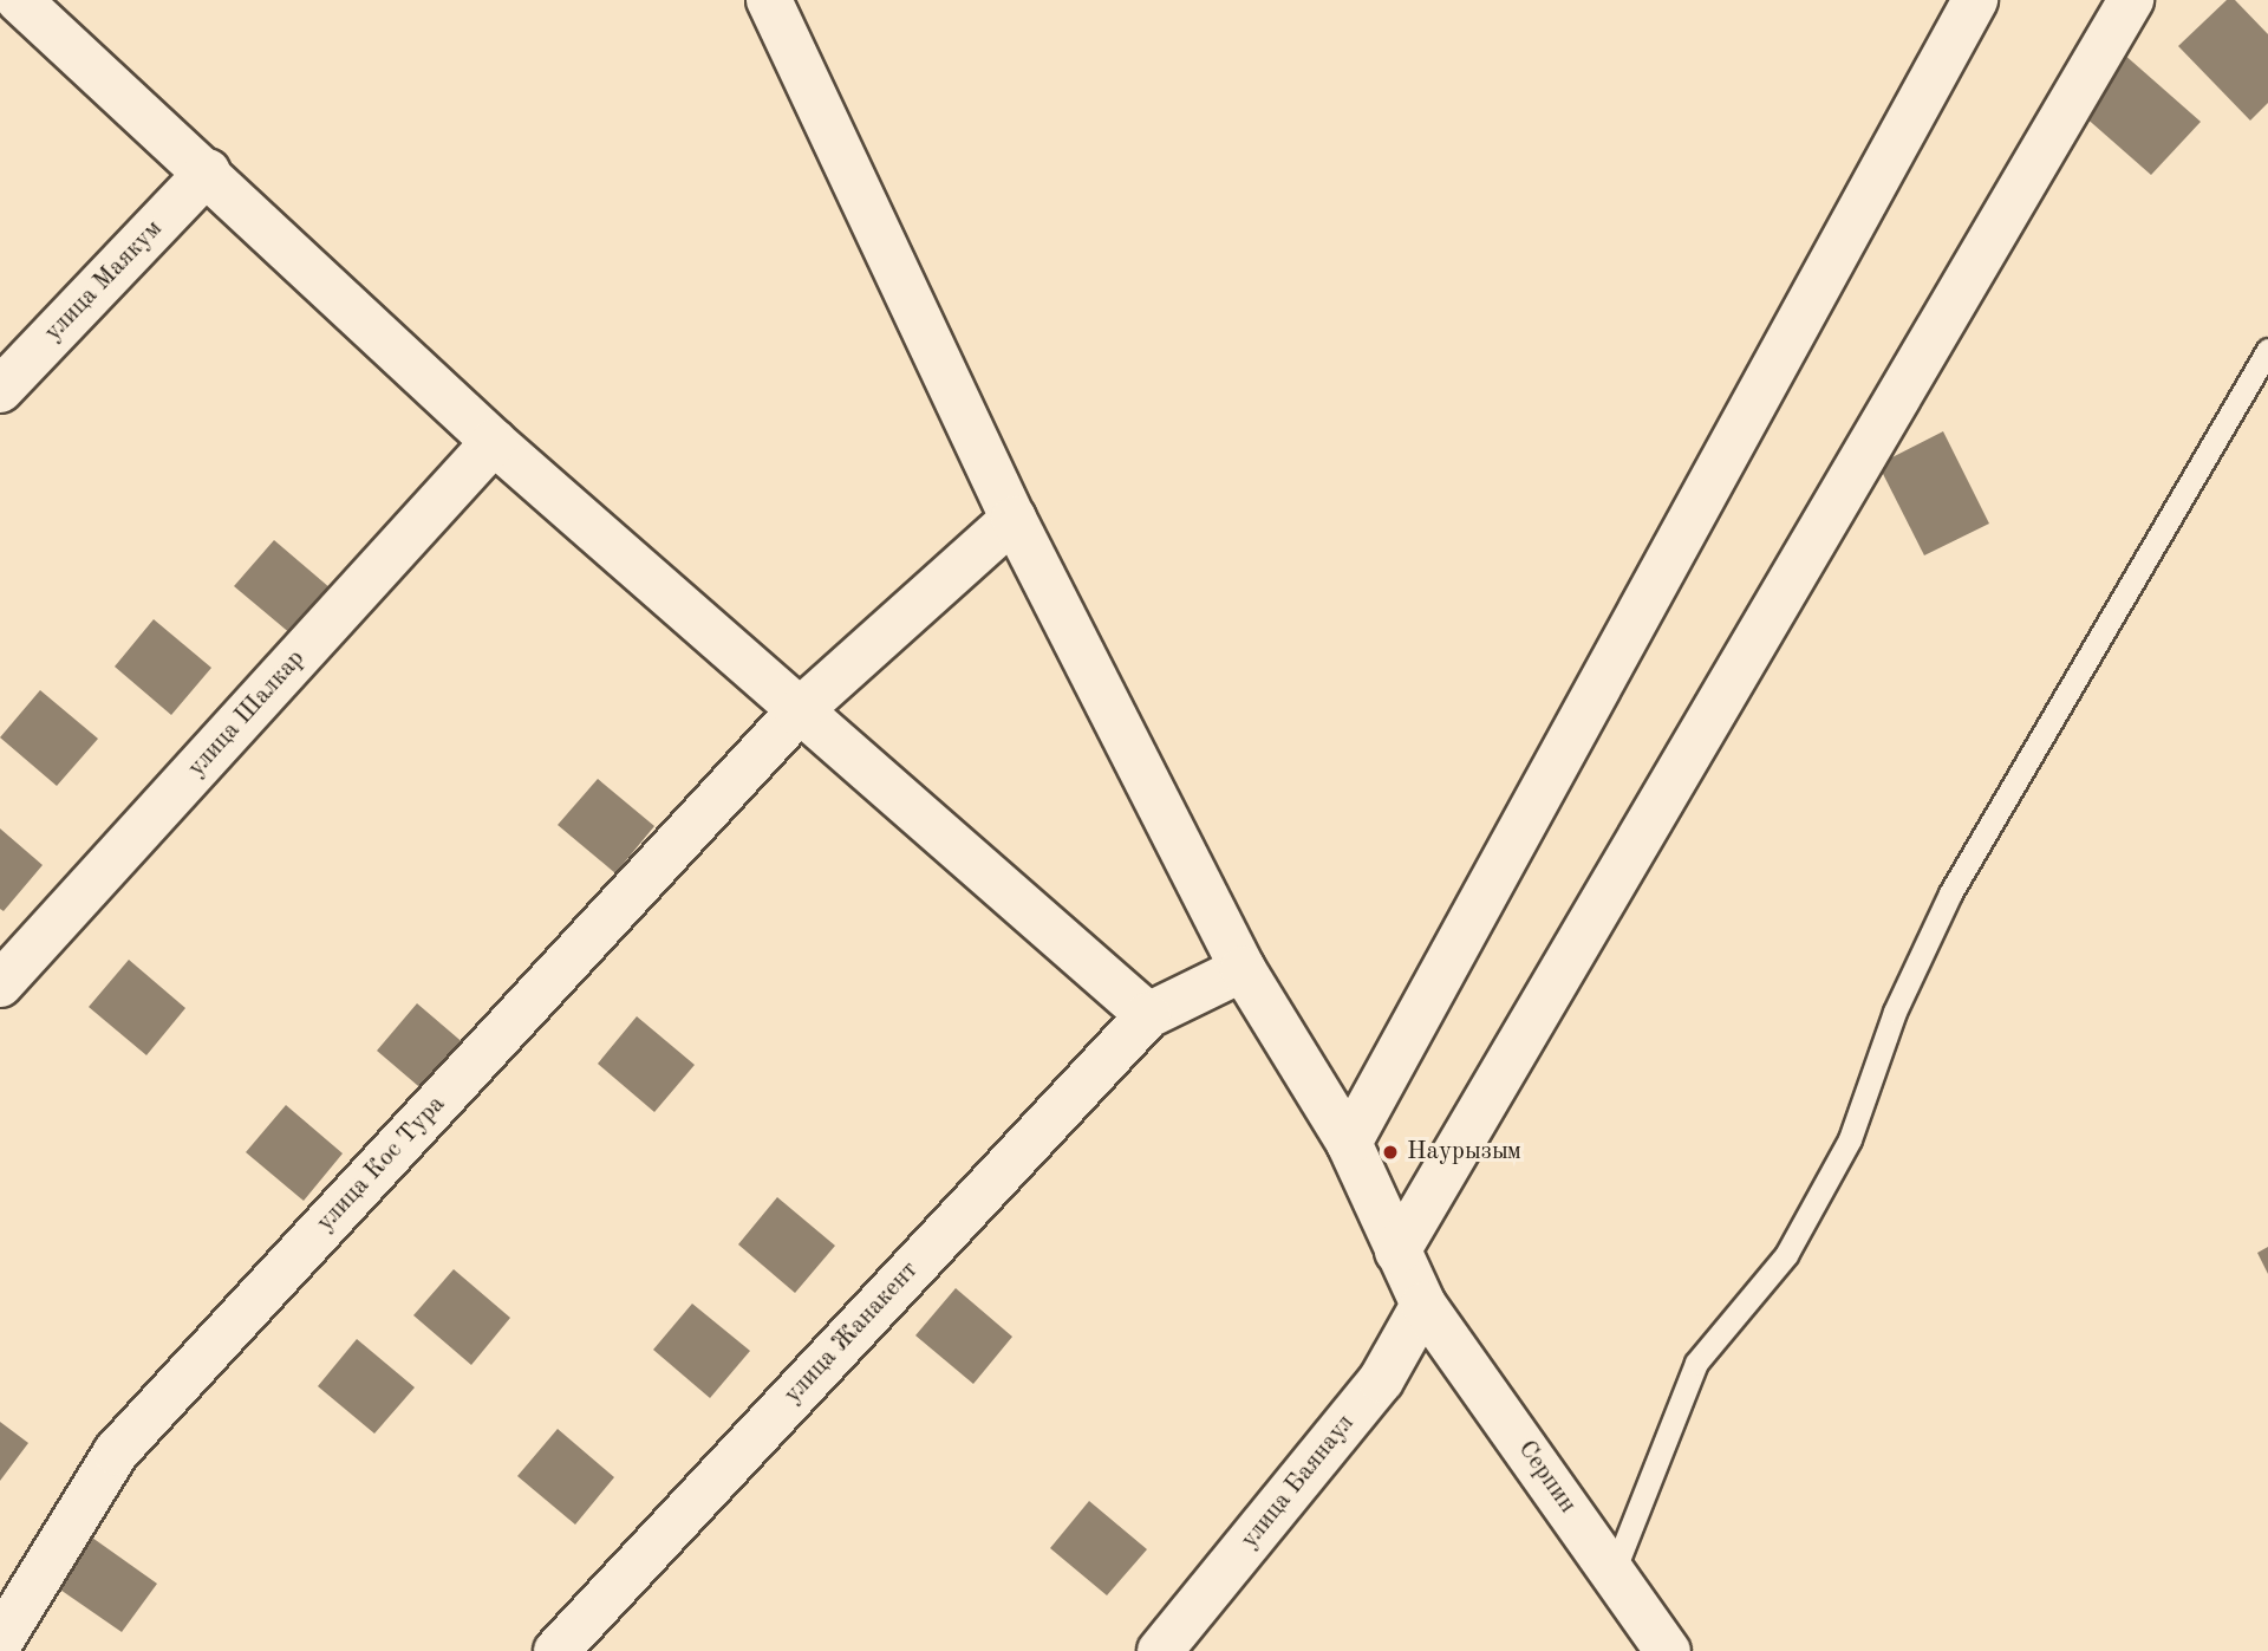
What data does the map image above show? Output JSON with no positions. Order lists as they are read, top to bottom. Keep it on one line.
{"streets":{"street":["улица Маякум","улица Шалкар","улица Кос Тура","улица Жанакент","Серпин","улица Баянаул"]},"crossings":[["улица Кос Тура","Серпин"],["Серпин","улица Баянаул"]],"places":["Наурызым"]}
